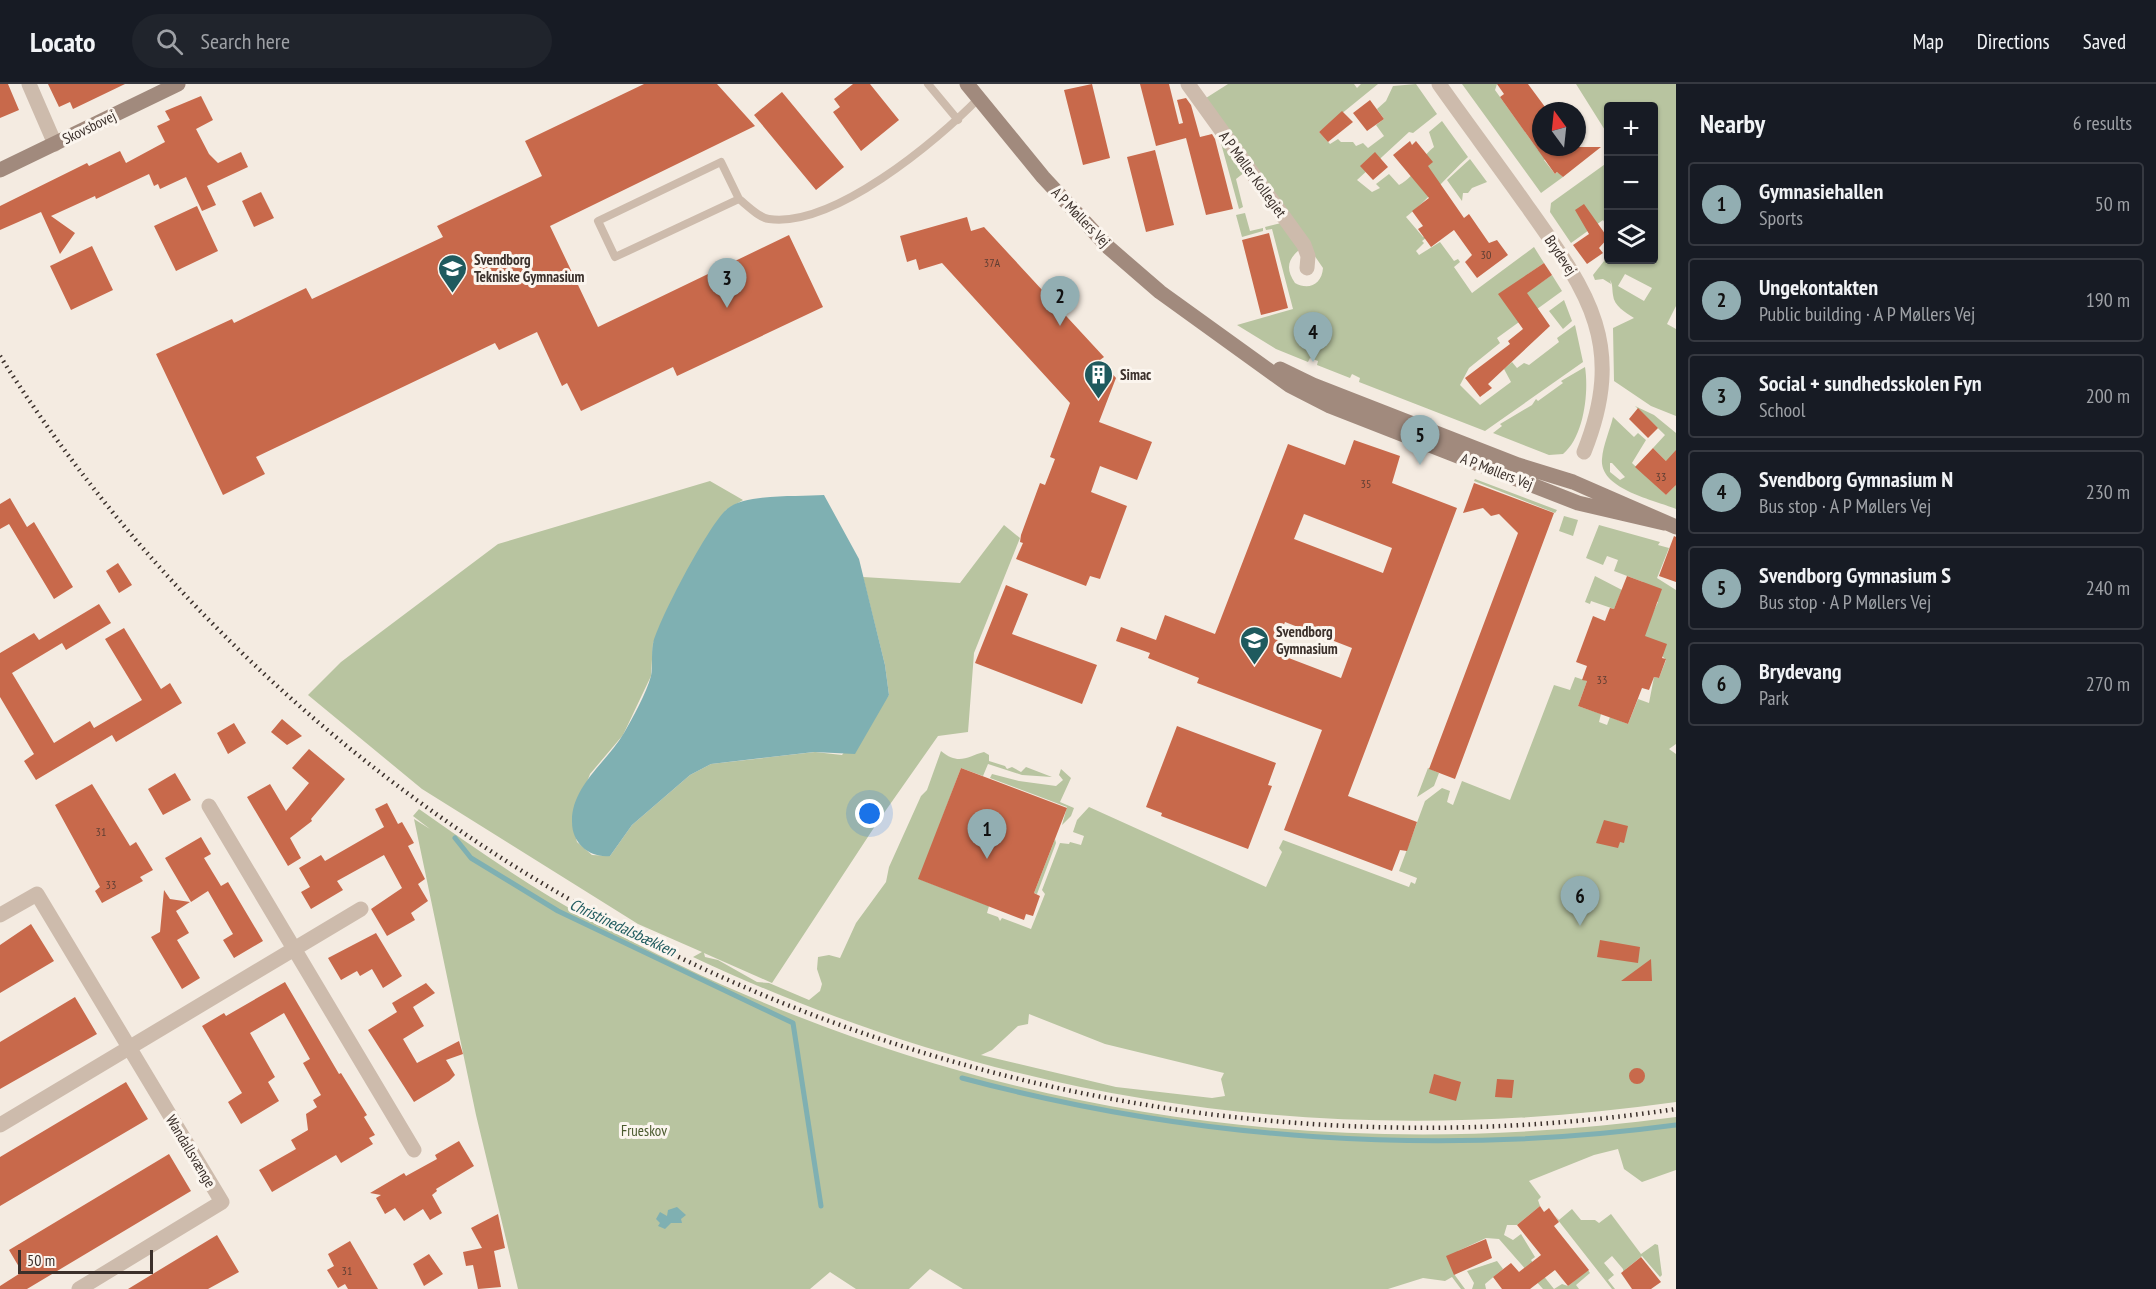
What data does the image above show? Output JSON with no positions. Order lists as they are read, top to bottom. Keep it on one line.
{"streets":{"street":["Skovsbovej","A P Møller Kollegiet","A P Møllers Vej","Brydevej","Wandallsvænge"]},"water":["Christinedalsbækken"],"parks":["Frueskov"],"places":{"school or university":["Svendborg Tekniske Gymnasium","Svendborg Gymnasium"],"building":["Simac"]},"house_numbers":["30","37A","33","35","33","31","33","31"],"scale_bar":"50 m","north":"top","page":{"header":"Locato","search":"Search here","nav":["Map","Directions","Saved"],"heading":["Nearby","6 results"],"map_buttons":["+","−"],"list":[{"mark":"1","name":"Gymnasiehallen","note":"Sports","value":"50 m"},{"mark":"2","name":"Ungekontakten","note":"Public building · A P Møllers Vej","value":"190 m"},{"mark":"3","name":"Social + sundhedsskolen Fyn","note":"School","value":"200 m"},{"mark":"4","name":"Svendborg Gymnasium N","note":"Bus stop · A P Møllers Vej","value":"230 m"},{"mark":"5","name":"Svendborg Gymnasium S","note":"Bus stop · A P Møllers Vej","value":"240 m"},{"mark":"6","name":"Brydevang","note":"Park","value":"270 m"}],"pins":["3","2","4","5","1","6"],"scale":"50 m"}}
